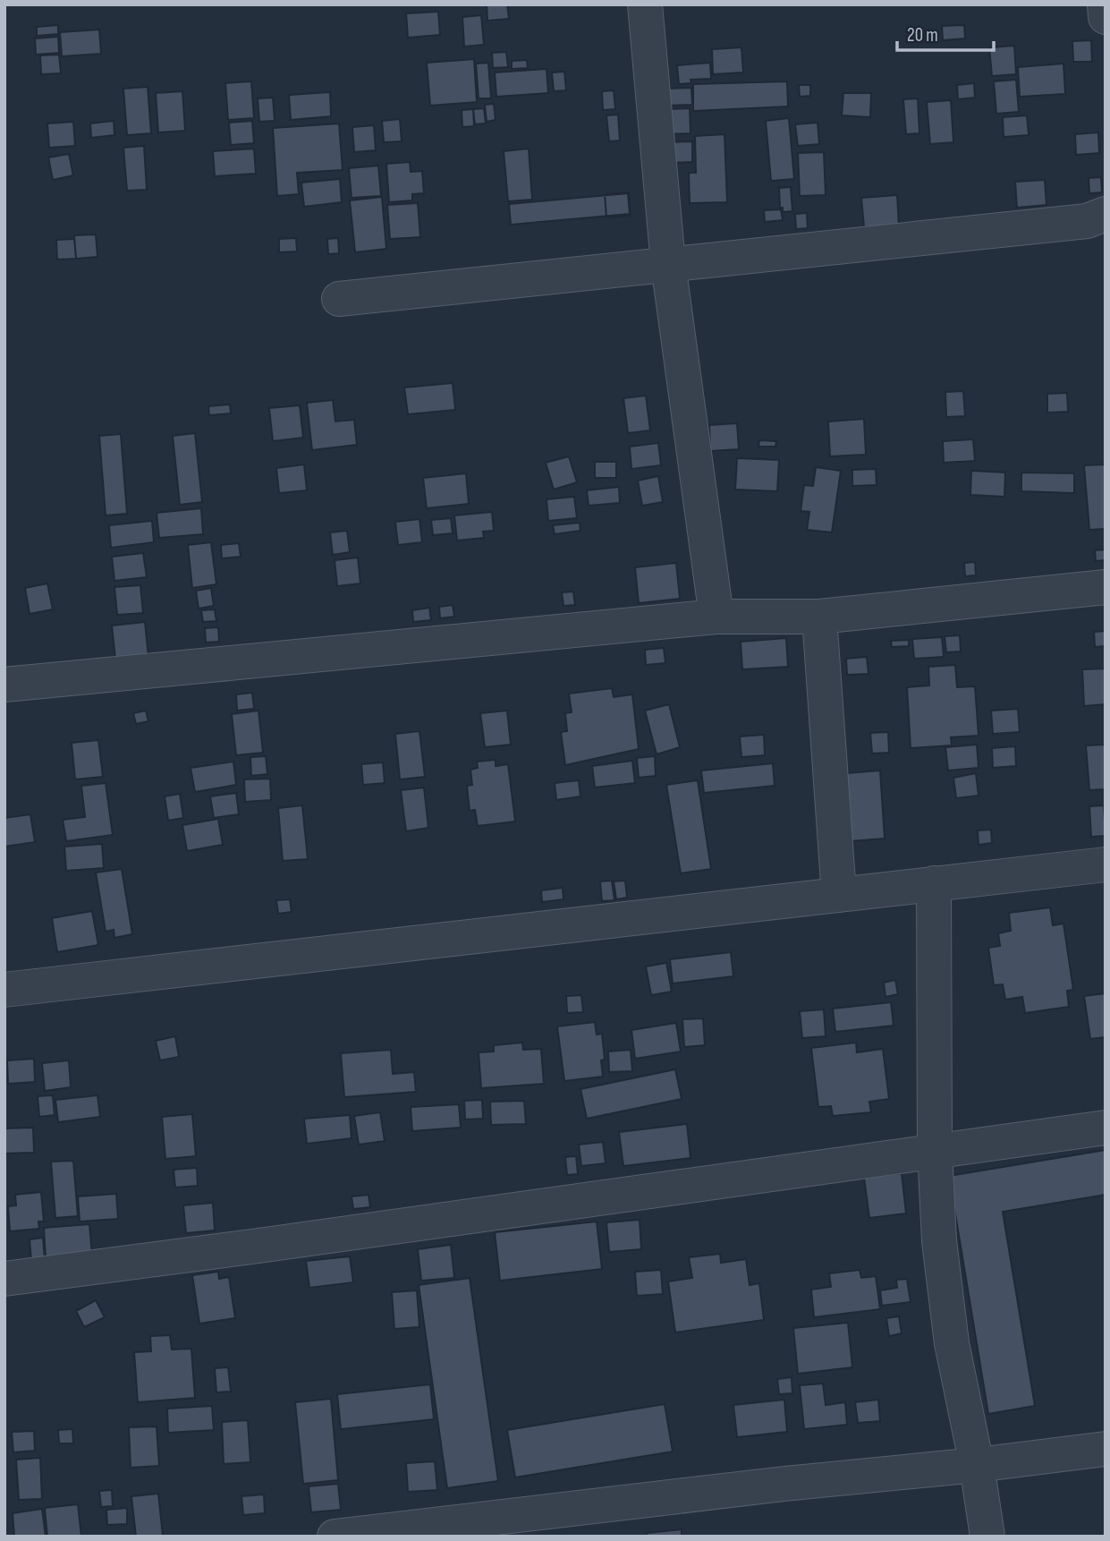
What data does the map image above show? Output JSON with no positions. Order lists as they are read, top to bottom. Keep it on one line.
{"scale_bar":"20 m"}
